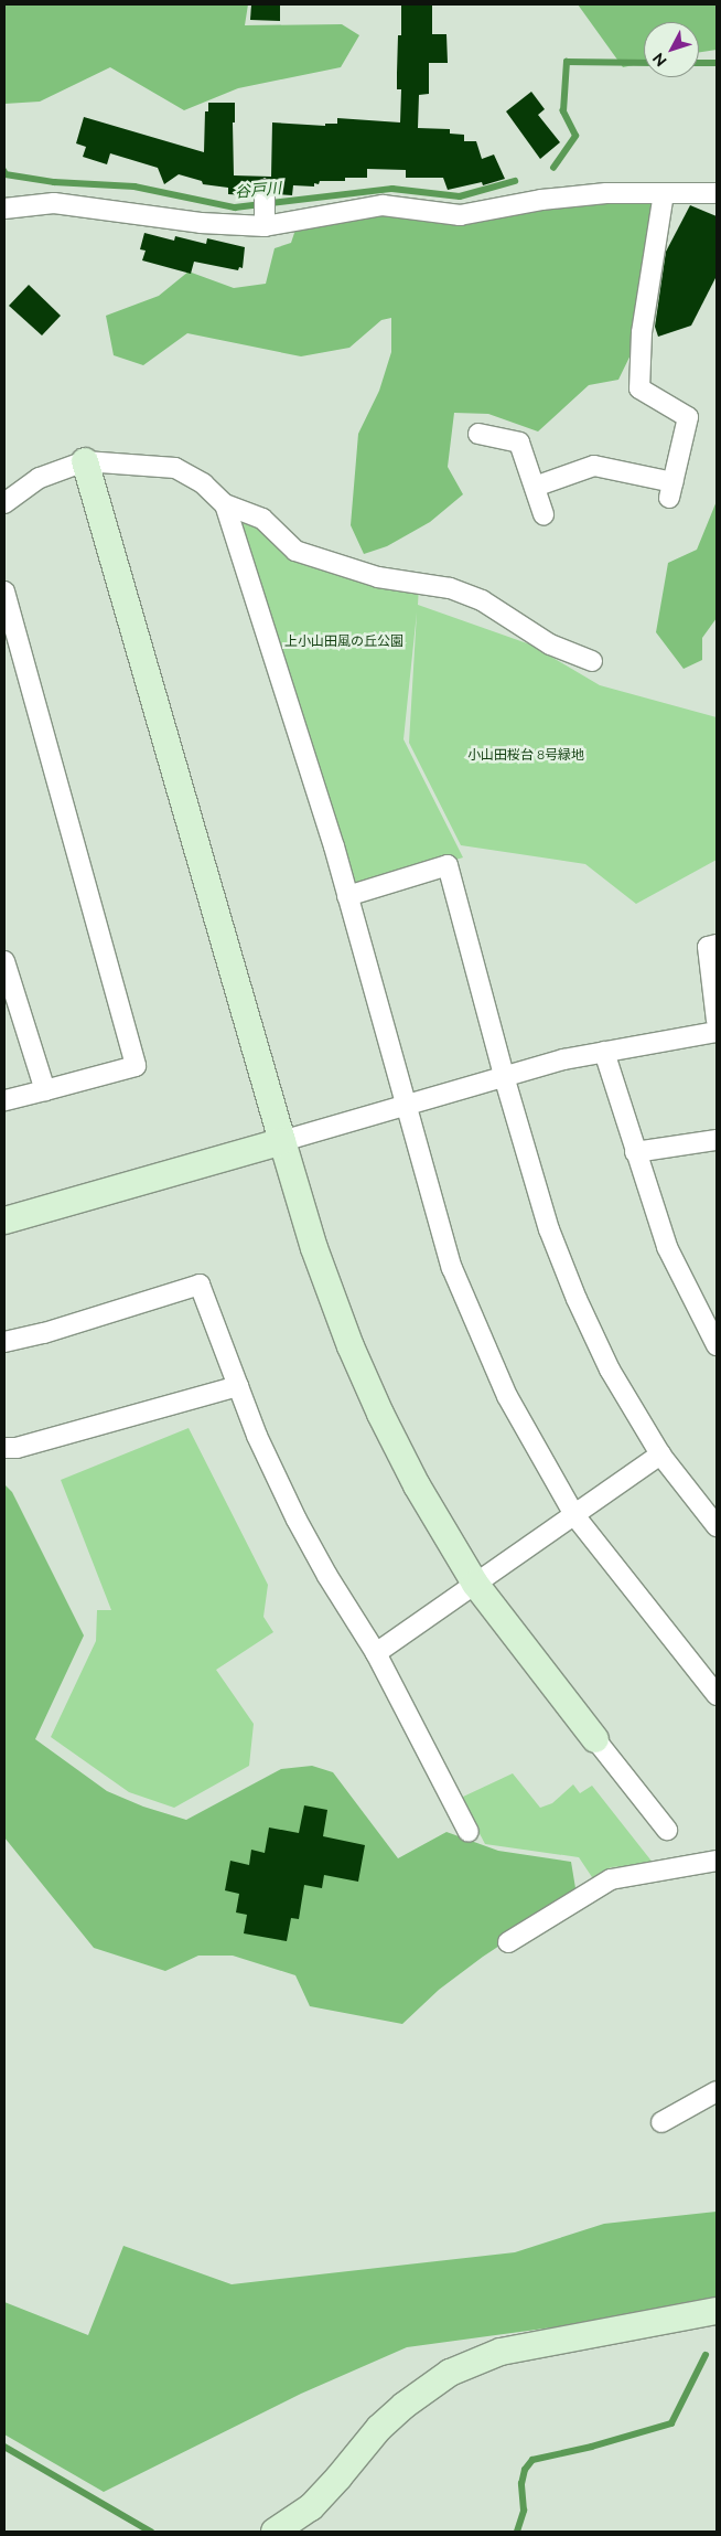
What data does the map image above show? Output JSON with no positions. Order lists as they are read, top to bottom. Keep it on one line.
{"water":["谷戸川"],"parks":["上小山田風の丘公園","小山田桜台 8号緑地"],"north":"bottom left"}
